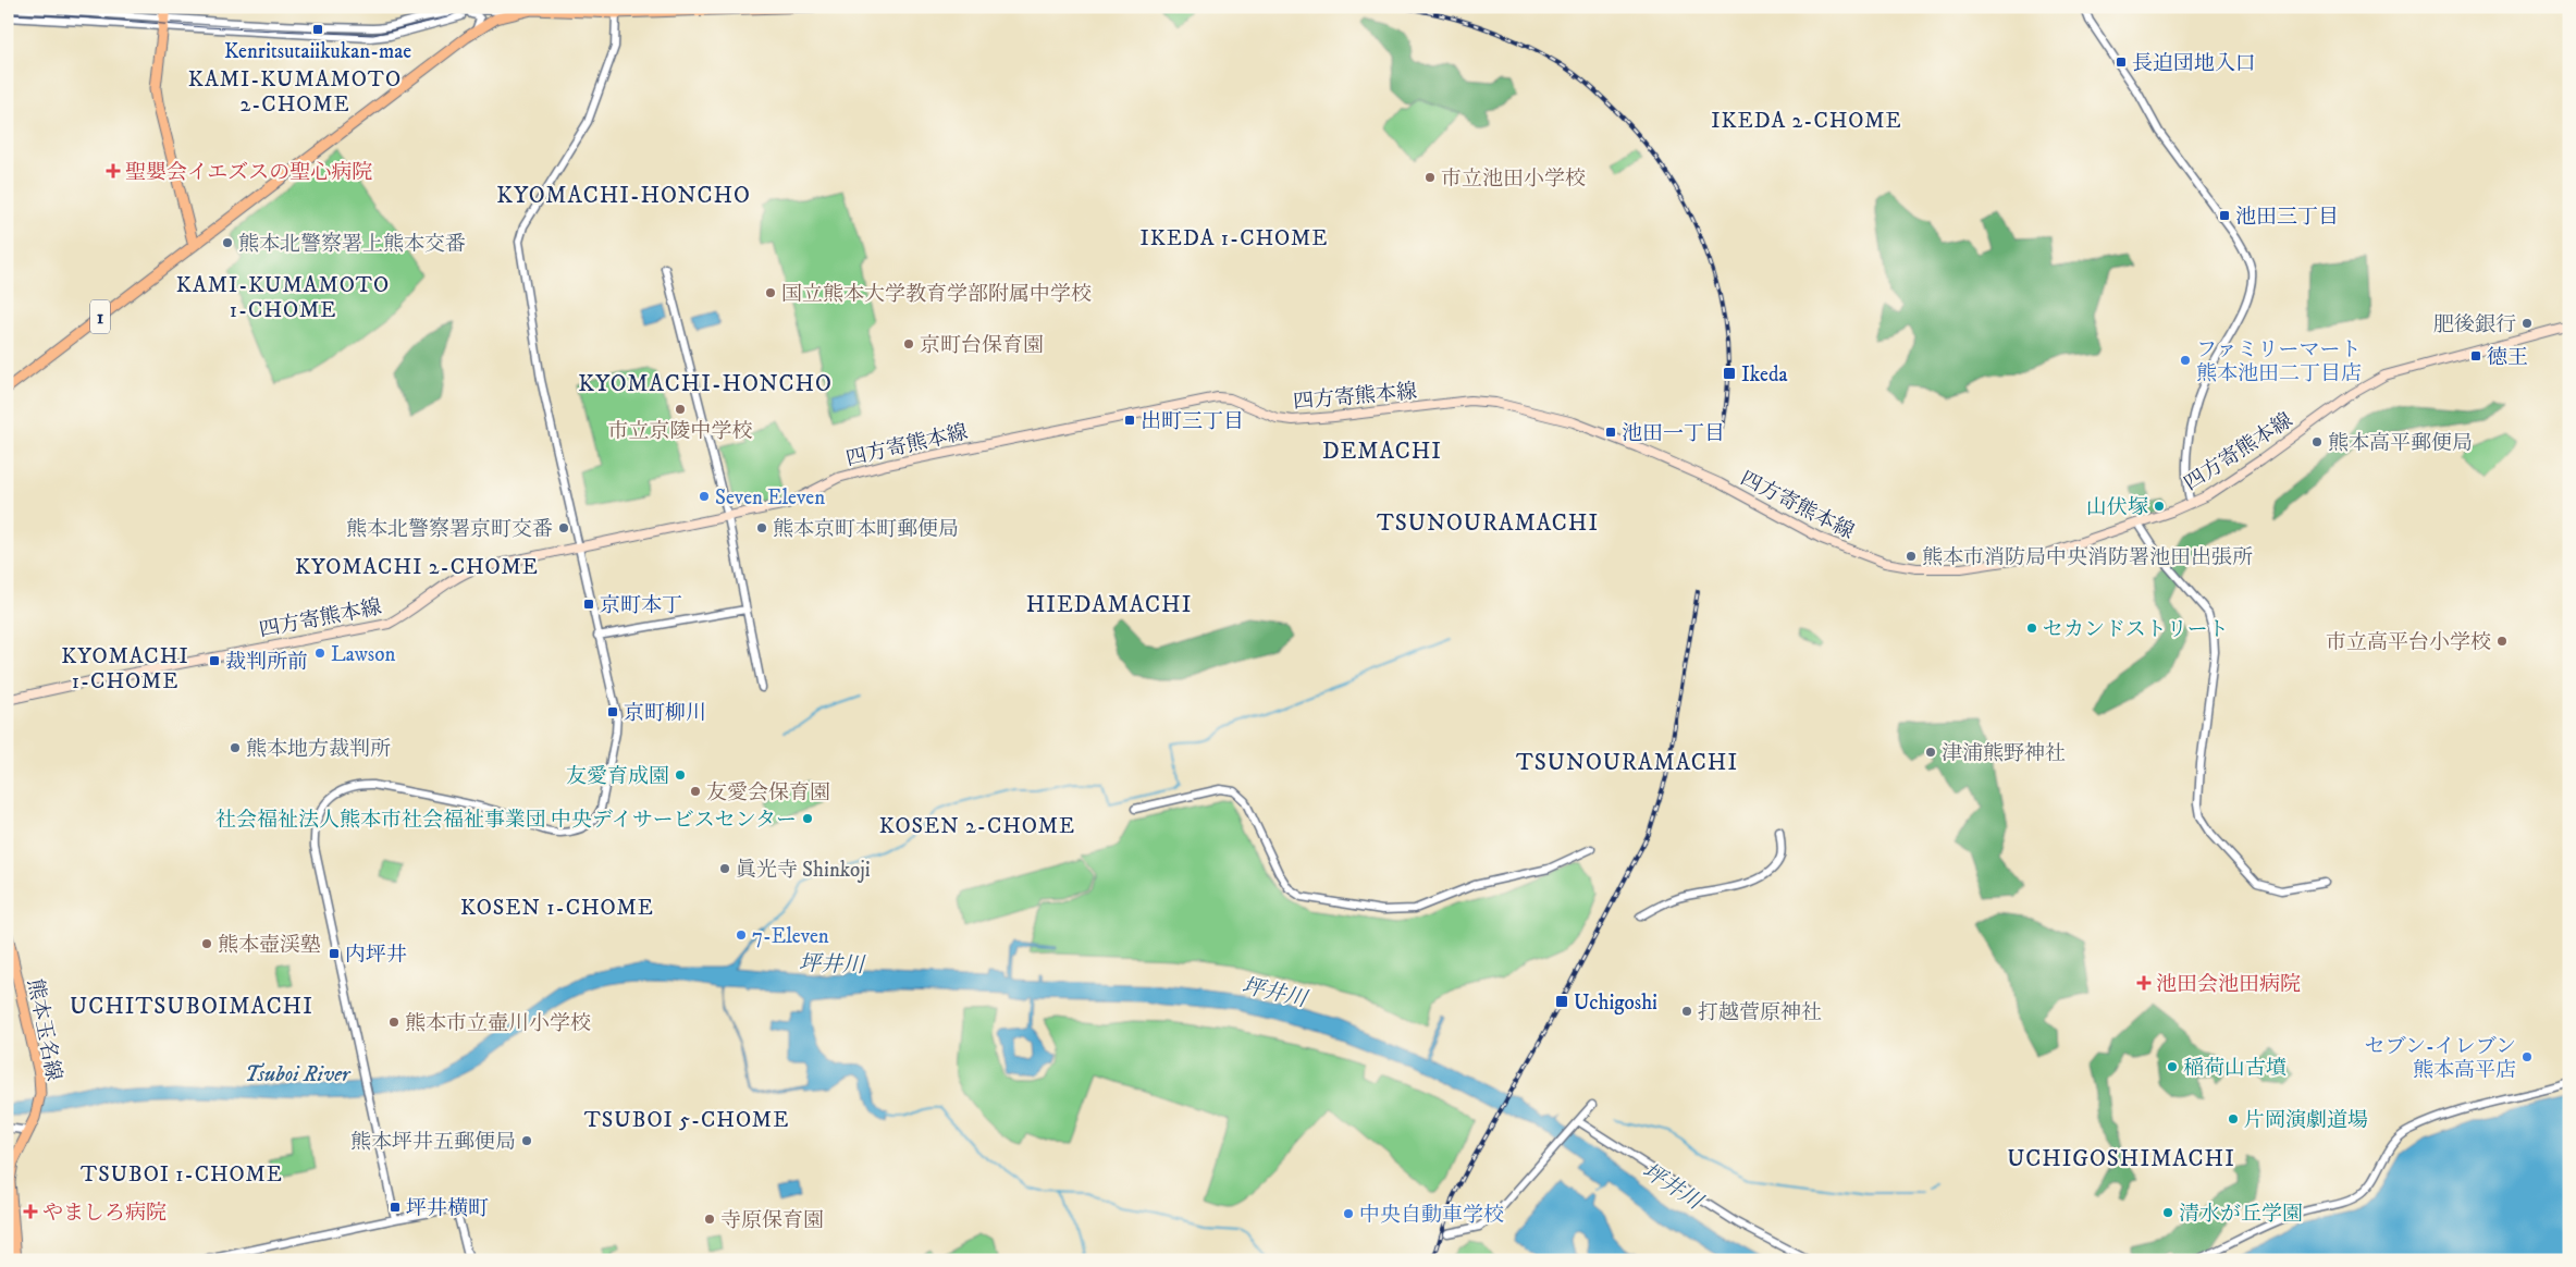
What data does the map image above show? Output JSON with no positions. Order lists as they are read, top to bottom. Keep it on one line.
{"streets":{"main road":["1","四方寄熊本線","熊本玉名線"]},"districts":["KAMI-KUMAMOTO 2-CHOME","IKEDA 2-CHOME","KYOMACHI-HONCHO","IKEDA 1-CHOME","KAMI-KUMAMOTO 1-CHOME","KYOMACHI-HONCHO","DEMACHI","TSUNOURAMACHI","KYOMACHI 2-CHOME","HIEDAMACHI","KYOMACHI 1-CHOME","TSUNOURAMACHI","KOSEN 2-CHOME","KOSEN 1-CHOME","UCHITSUBOIMACHI","TSUBOI 5-CHOME","UCHIGOSHIMACHI","TSUBOI 1-CHOME"],"water":["坪井川","Tsuboi River"],"places":{"transit":["Kenritsutaiikukan-mae","長迫団地入口","池田三丁目","徳王","Ikeda","出町三丁目","池田一丁目","京町本丁","裁判所前","京町柳川","内坪井","Uchigoshi","坪井横町"],"health":["聖嬰会イエズスの聖心病院","池田会池田病院","やましろ病院"],"other":["市立池田小学校","熊本北警察署上熊本交番","国立熊本大学教育学部附属中学校","肥後銀行","京町台保育園","ファミリーマート 熊本池田二丁目店","市立京陵中学校","熊本高平郵便局","Seven Eleven","山伏塚","熊本北警察署京町交番","熊本京町本町郵便局","熊本市消防局中央消防署池田出張所","セカンドストリート","市立高平台小学校","Lawson","熊本地方裁判所","津浦熊野神社","友愛育成園","友愛会保育園","社会福祉法人熊本市社会福祉事業団 中央デイサービスセンター","眞光寺 Shinkoji","7-Eleven","熊本壺渓塾","打越菅原神社","熊本市立壷川小学校","セブン-イレブン 熊本高平店","稲荷山古墳","片岡演劇道場","熊本坪井五郵便局","清水が丘学園","中央自動車学校","寺原保育園"]}}
